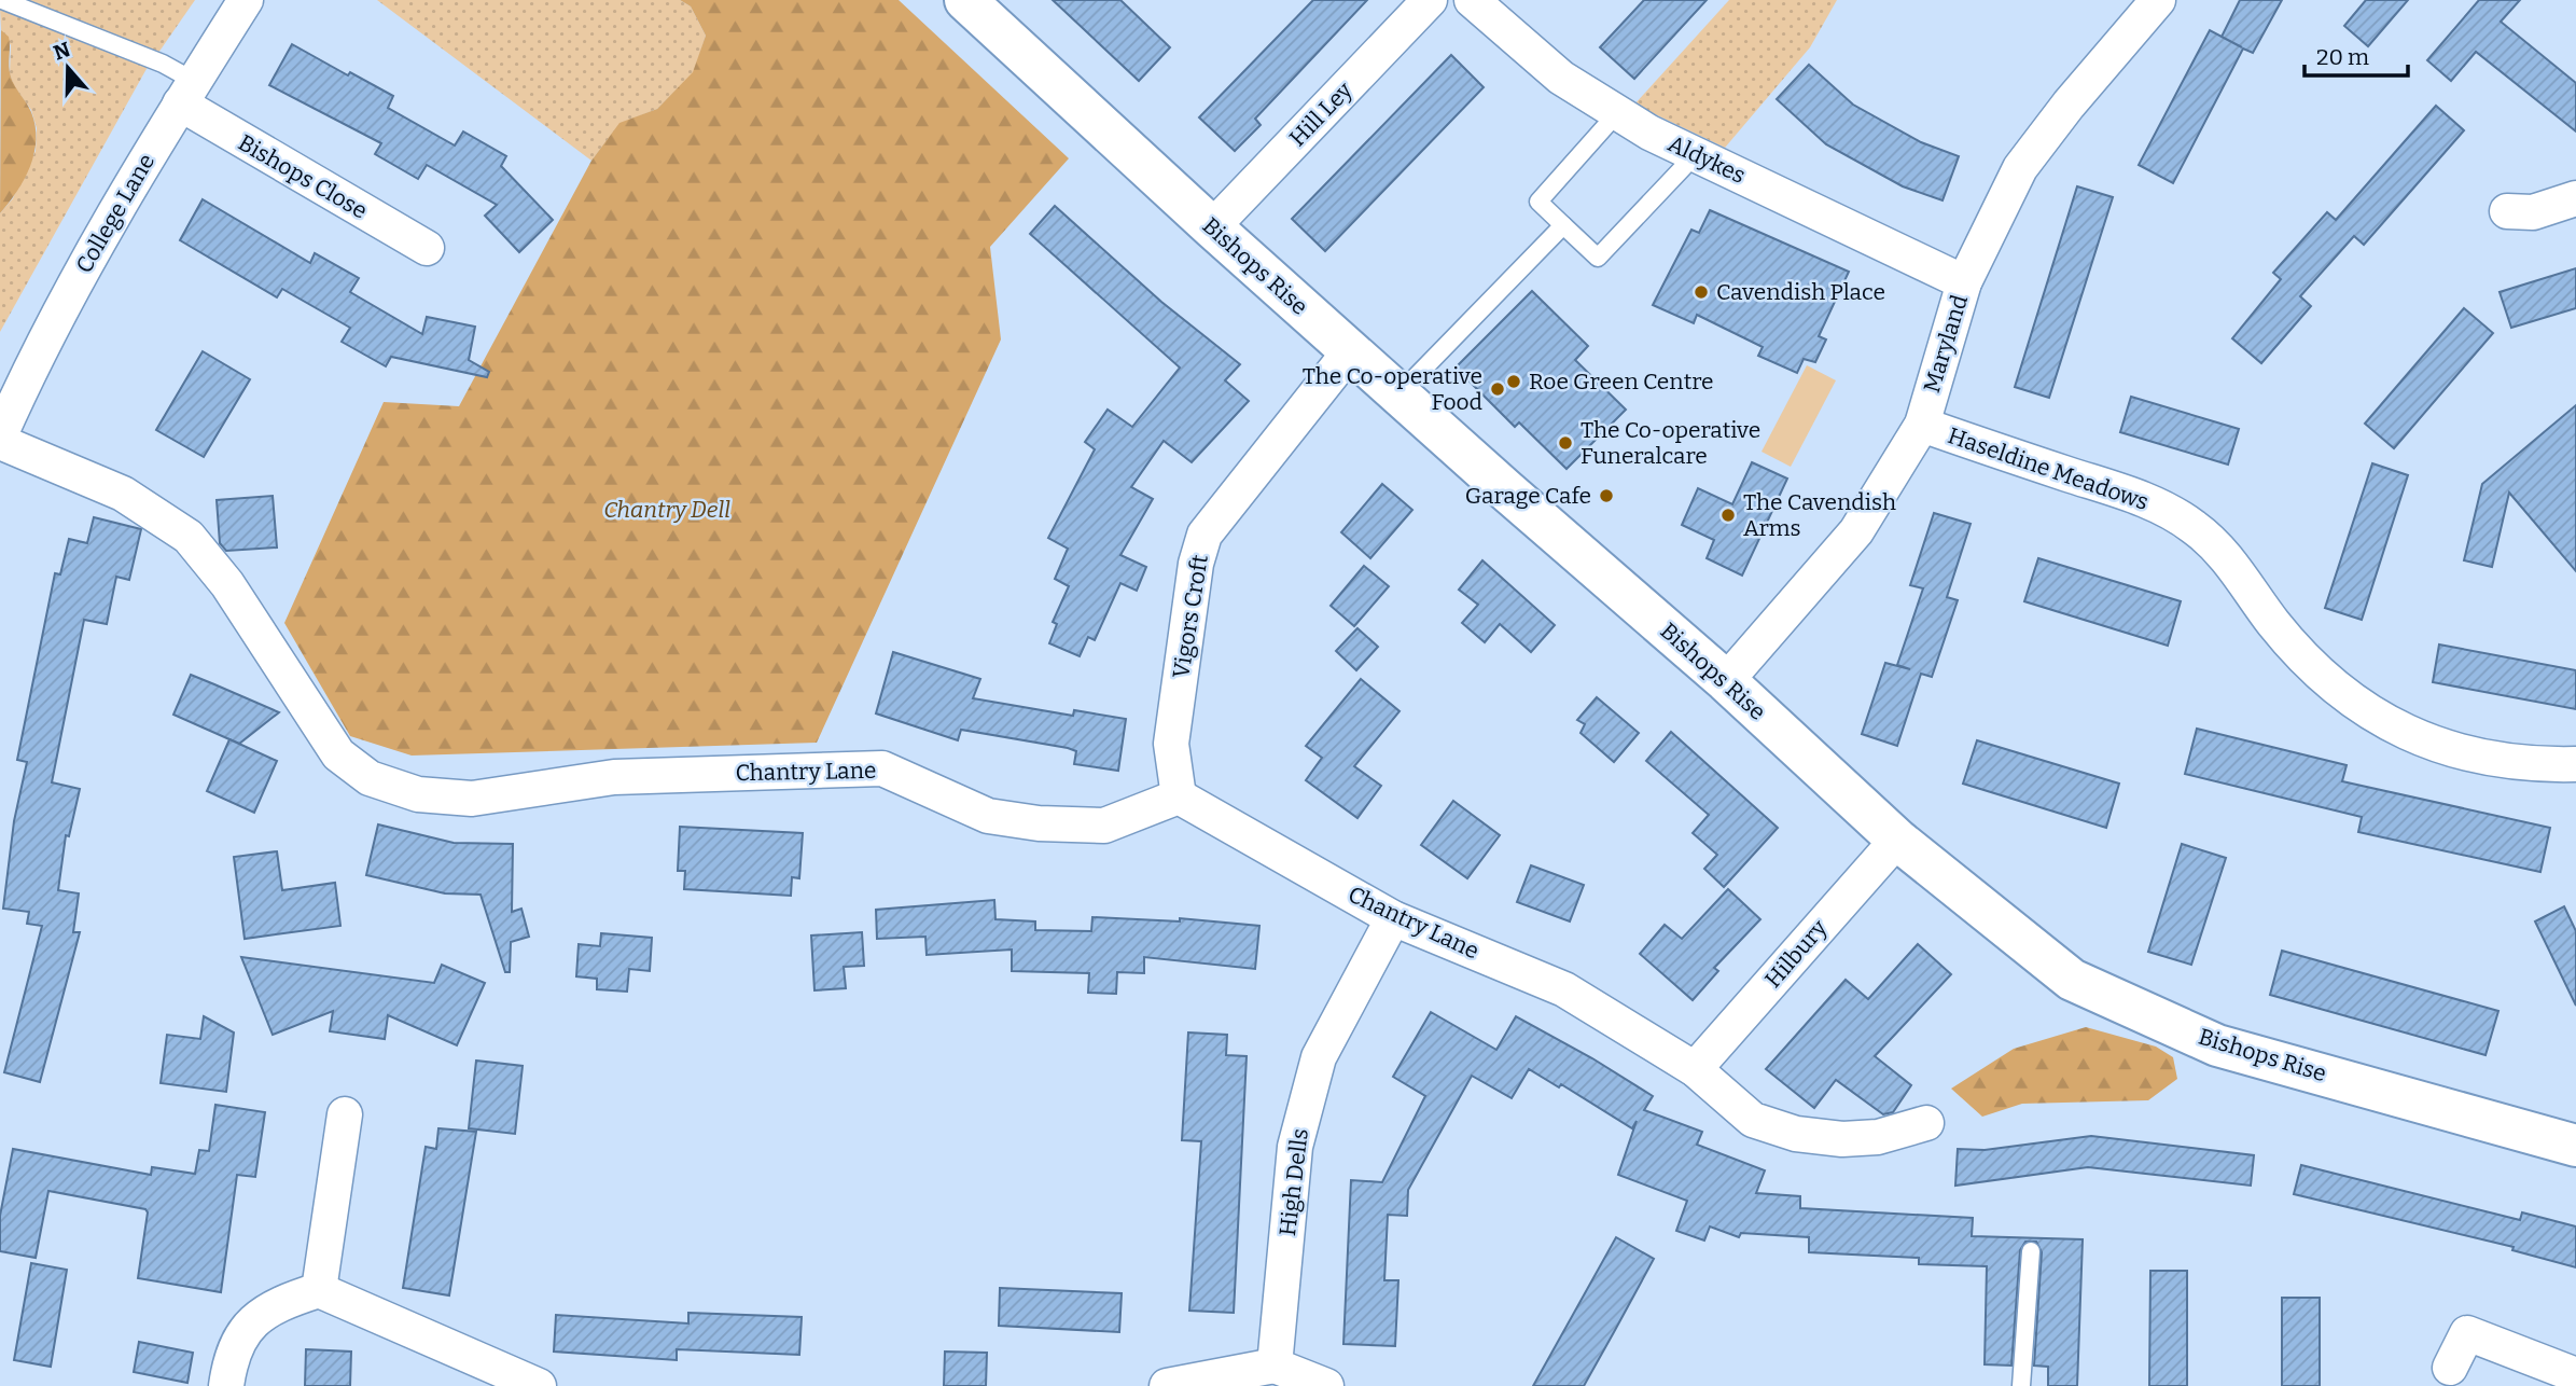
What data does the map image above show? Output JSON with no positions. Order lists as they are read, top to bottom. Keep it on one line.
{"streets":{"street":["Hill Ley","Aldykes","Bishops Close","College Lane","Bishops Rise","Maryland","Haseldine Meadows","Vigors Croft","Chantry Lane","Hilbury","High Dells"]},"crossings":[["Hill Ley","Bishops Rise"],["Aldykes","Maryland"],["Bishops Close","College Lane"],["Bishops Rise","Maryland"],["Bishops Rise","Vigors Croft"],["Bishops Rise","Hilbury"],["Maryland","Haseldine Meadows"],["Vigors Croft","Chantry Lane"],["Chantry Lane","Hilbury"],["Chantry Lane","High Dells"]],"parks":["Chantry Dell"],"places":["Cavendish Place","Roe Green Centre","The Co-operative Food","The Co-operative Funeralcare","Garage Cafe","The Cavendish Arms"],"scale_bar":"20 m","north":"top"}
